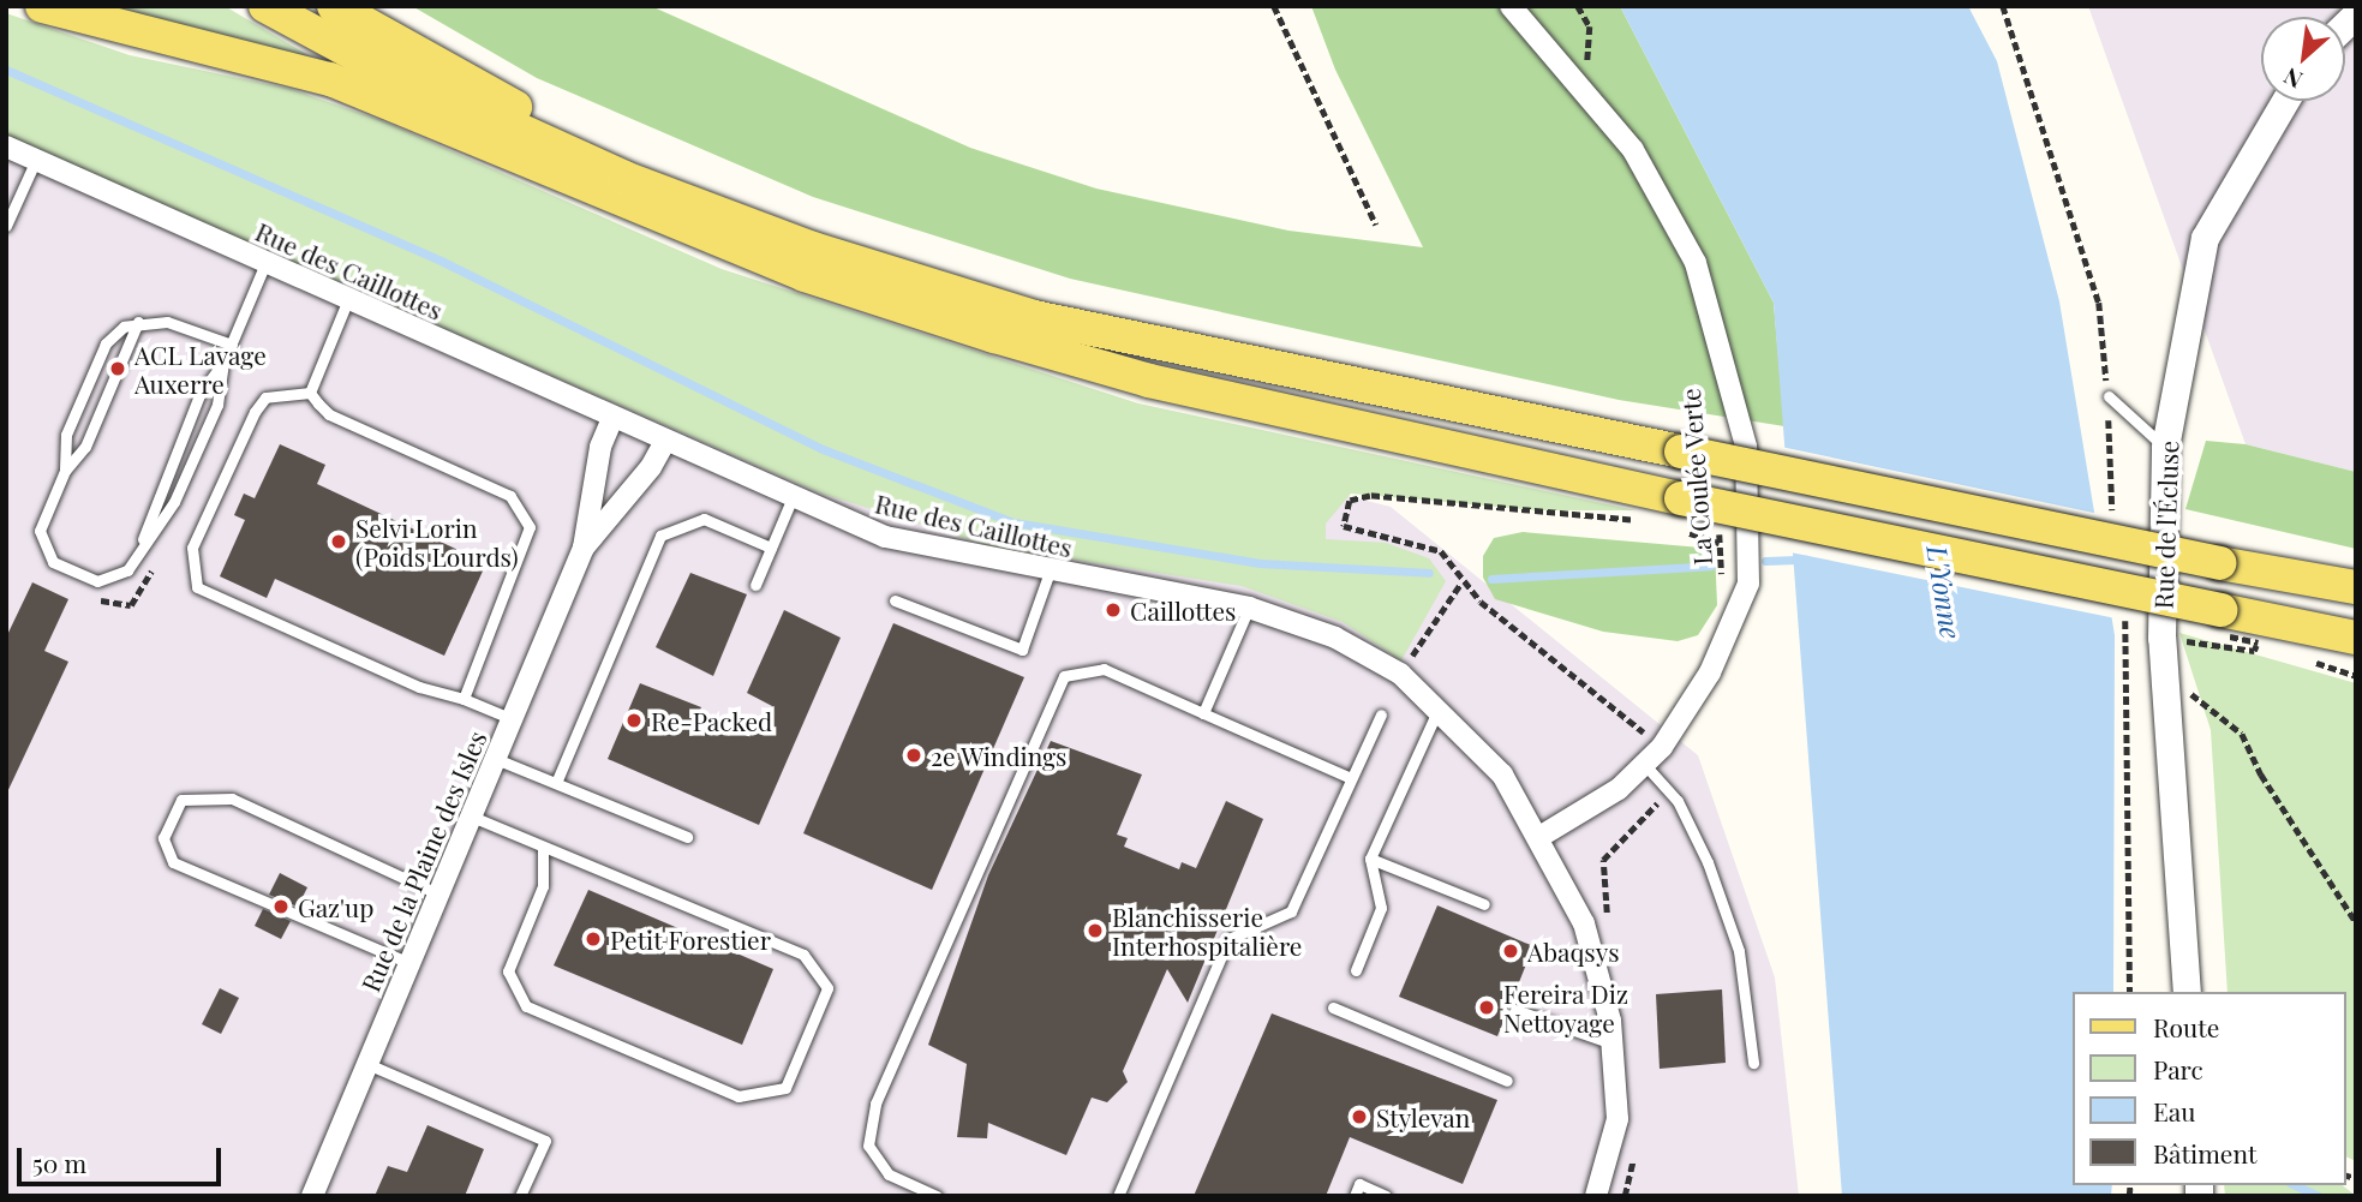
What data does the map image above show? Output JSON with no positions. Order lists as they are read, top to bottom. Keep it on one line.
{"streets":{"street":["Rue des Caillottes","Rue de l'Écluse","Rue de la Plaine des Isles"],"path":["La Coulée Verte"]},"crossings":[["Rue des Caillottes","Rue de la Plaine des Isles"]],"water":["L'Yonne"],"places":["ACL Lavage Auxerre","Selvi Lorin (Poids Lourds)","Caillottes","Re-Packed","2e Windings","Gaz'up","Blanchisserie Interhospitalière","Petit Forestier","Abaqsys","Fereira Diz Nettoyage","Stylevan"],"legend":["Route","Parc","Eau","Bâtiment"],"scale_bar":"50 m","north":"bottom left"}
